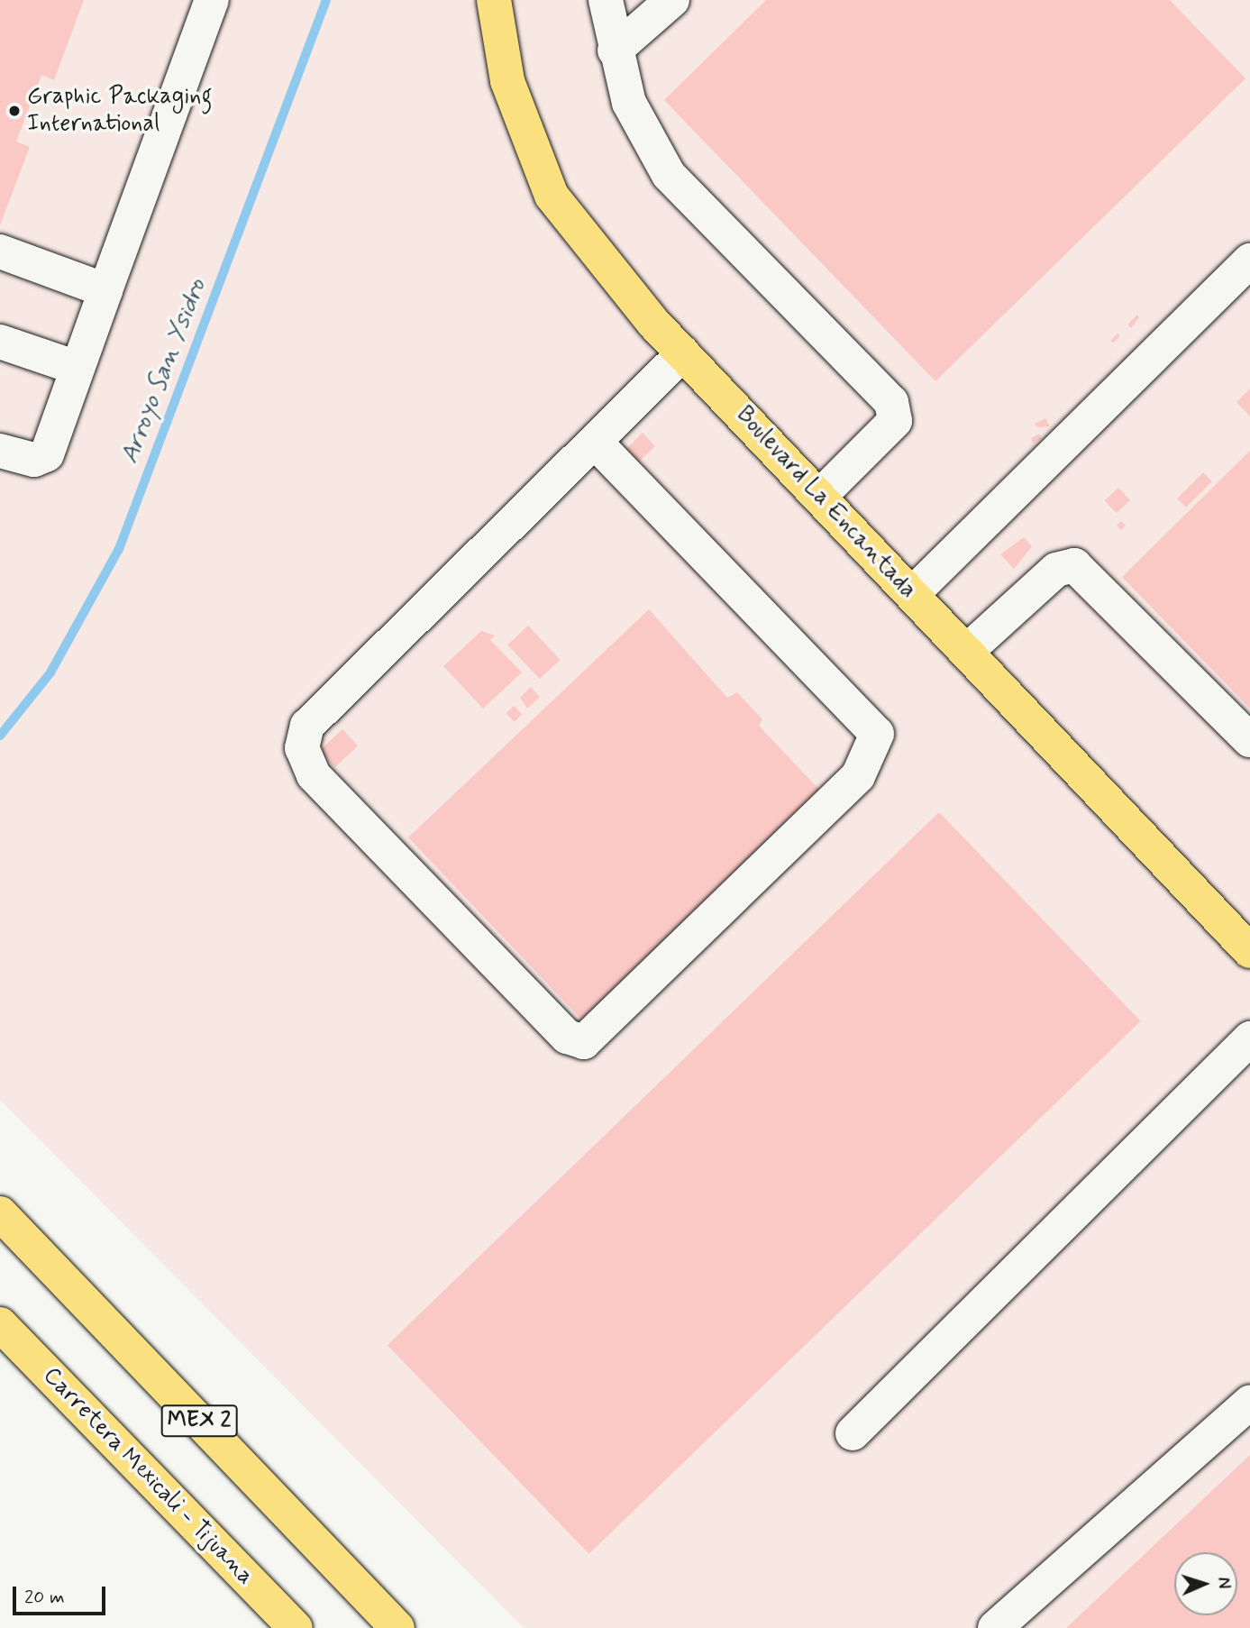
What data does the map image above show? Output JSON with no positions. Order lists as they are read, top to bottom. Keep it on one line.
{"streets":{"main road":["Boulevard La Encantada","MEX 2","Carretera Mexicali - Tijuana"]},"water":["Arroyo San Ysidro"],"places":["Graphic Packaging International"],"scale_bar":"20 m","north":"right"}
